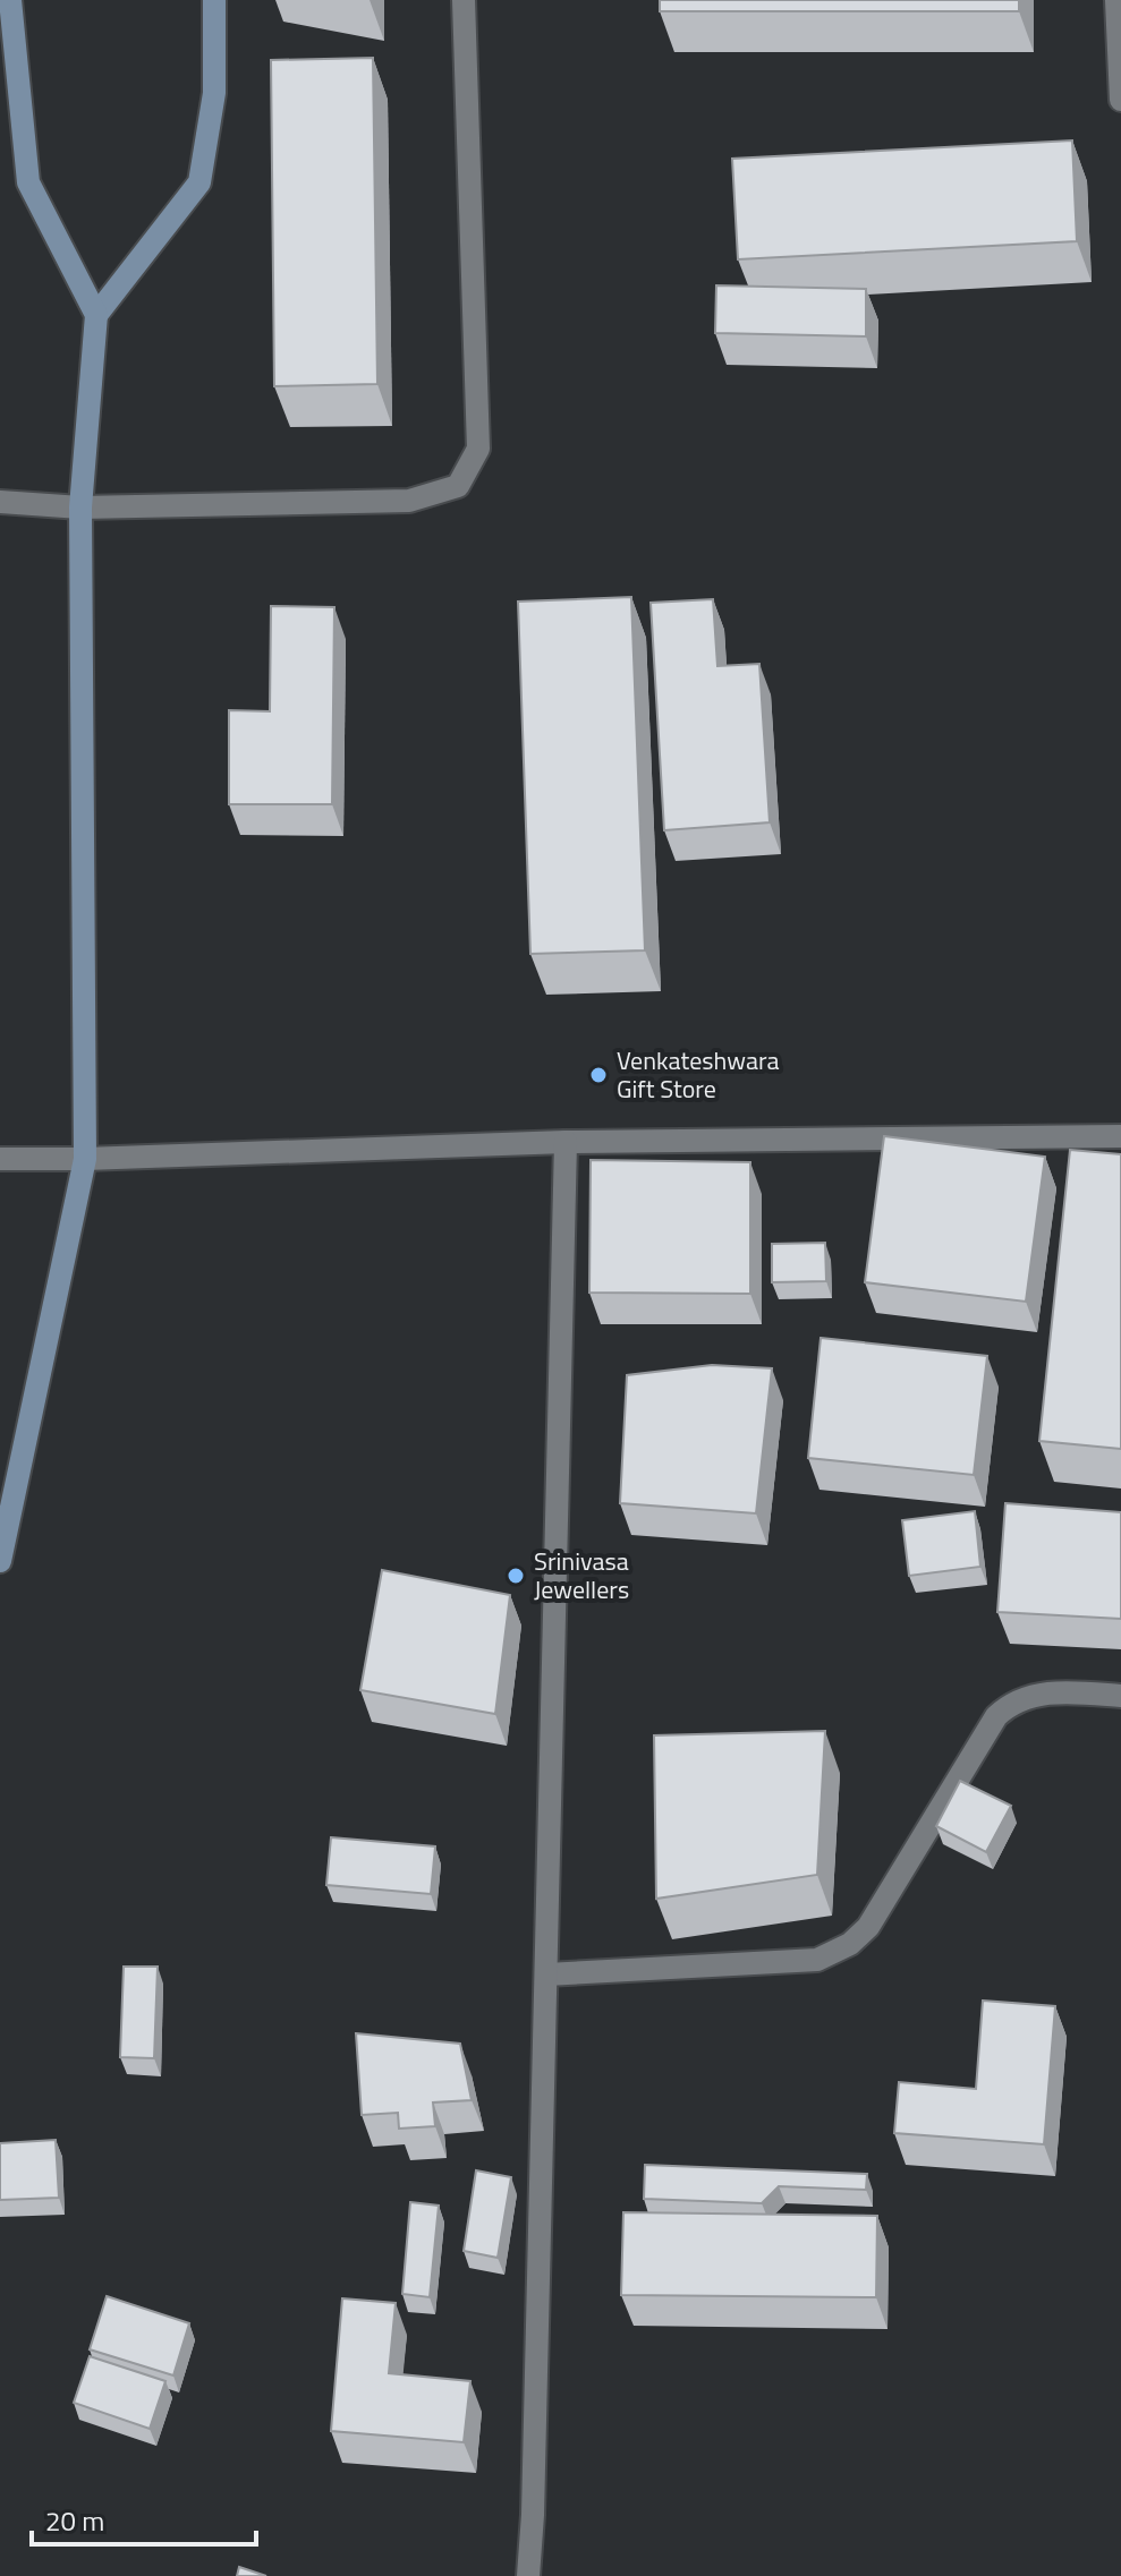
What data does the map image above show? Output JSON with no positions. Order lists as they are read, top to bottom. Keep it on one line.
{"places":["Venkateshwara Gift Store","Srinivasa Jewellers"],"scale_bar":"20 m"}
